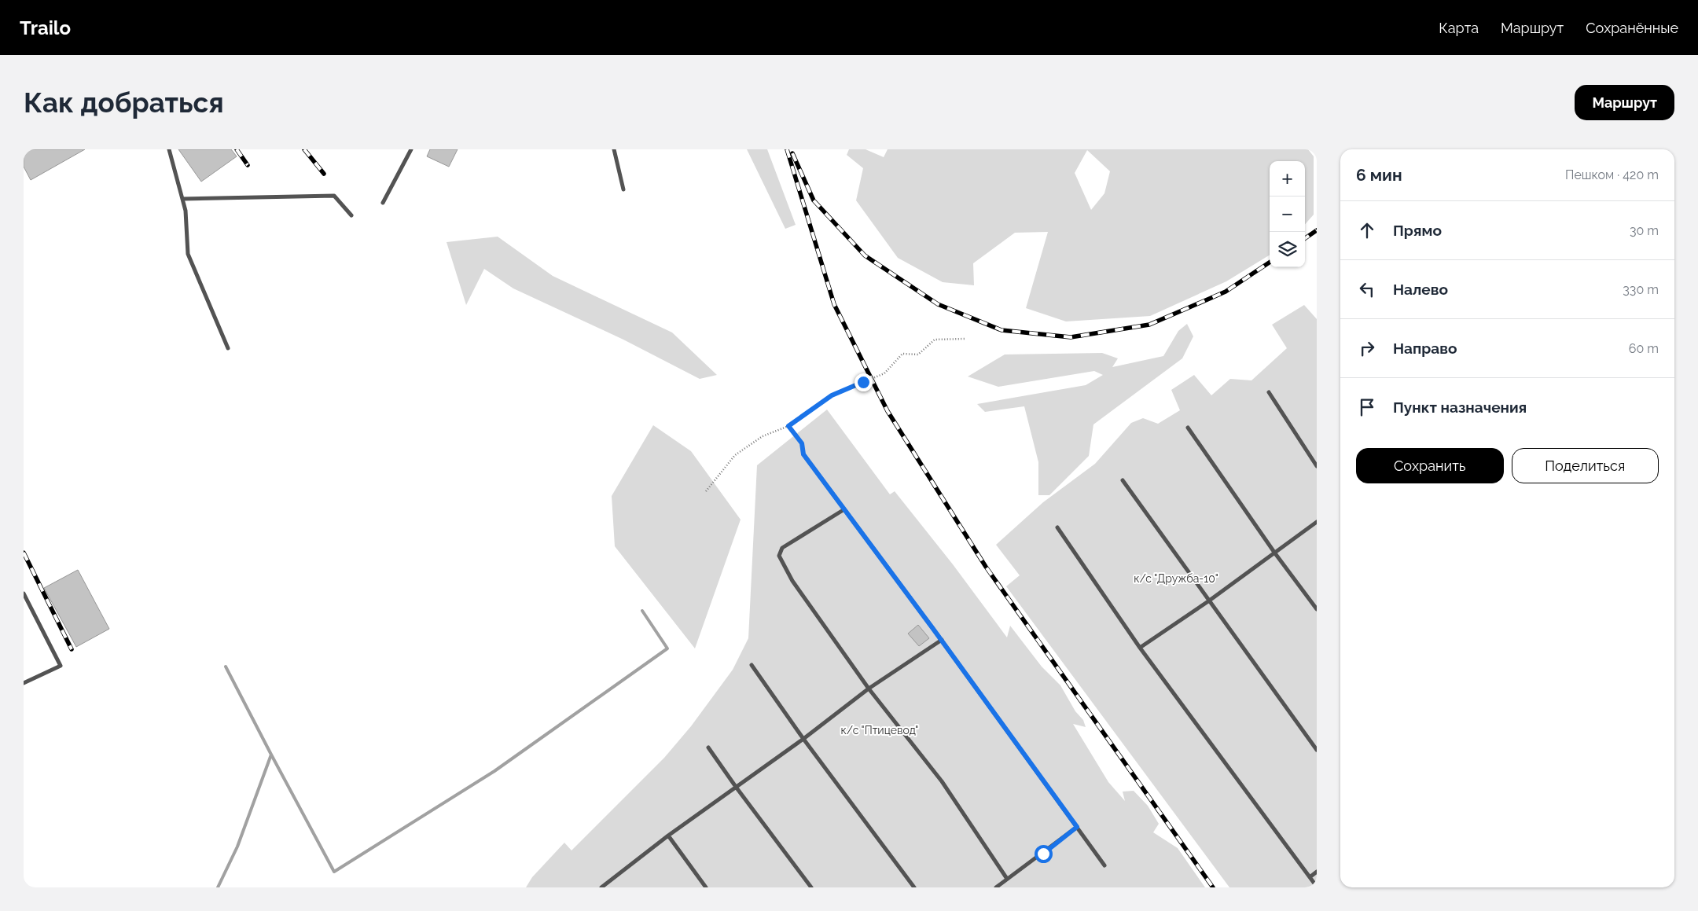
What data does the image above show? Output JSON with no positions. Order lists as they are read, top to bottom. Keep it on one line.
{"parks":["к/с \"Дружба-10\"","к/с \"Птицевод\""],"page":{"header":"Trailo","nav":["Карта","Маршрут","Сохранённые"],"buttons":["Маршрут",["Сохранить","Поделиться"]],"title":"Как добраться","heading":["6 мин","Пешком · 420 m"],"map_buttons":["+","−"],"list":[["Прямо","30 m"],["Налево","330 m"],["Направо","60 m"],"Пункт назначения"]}}
